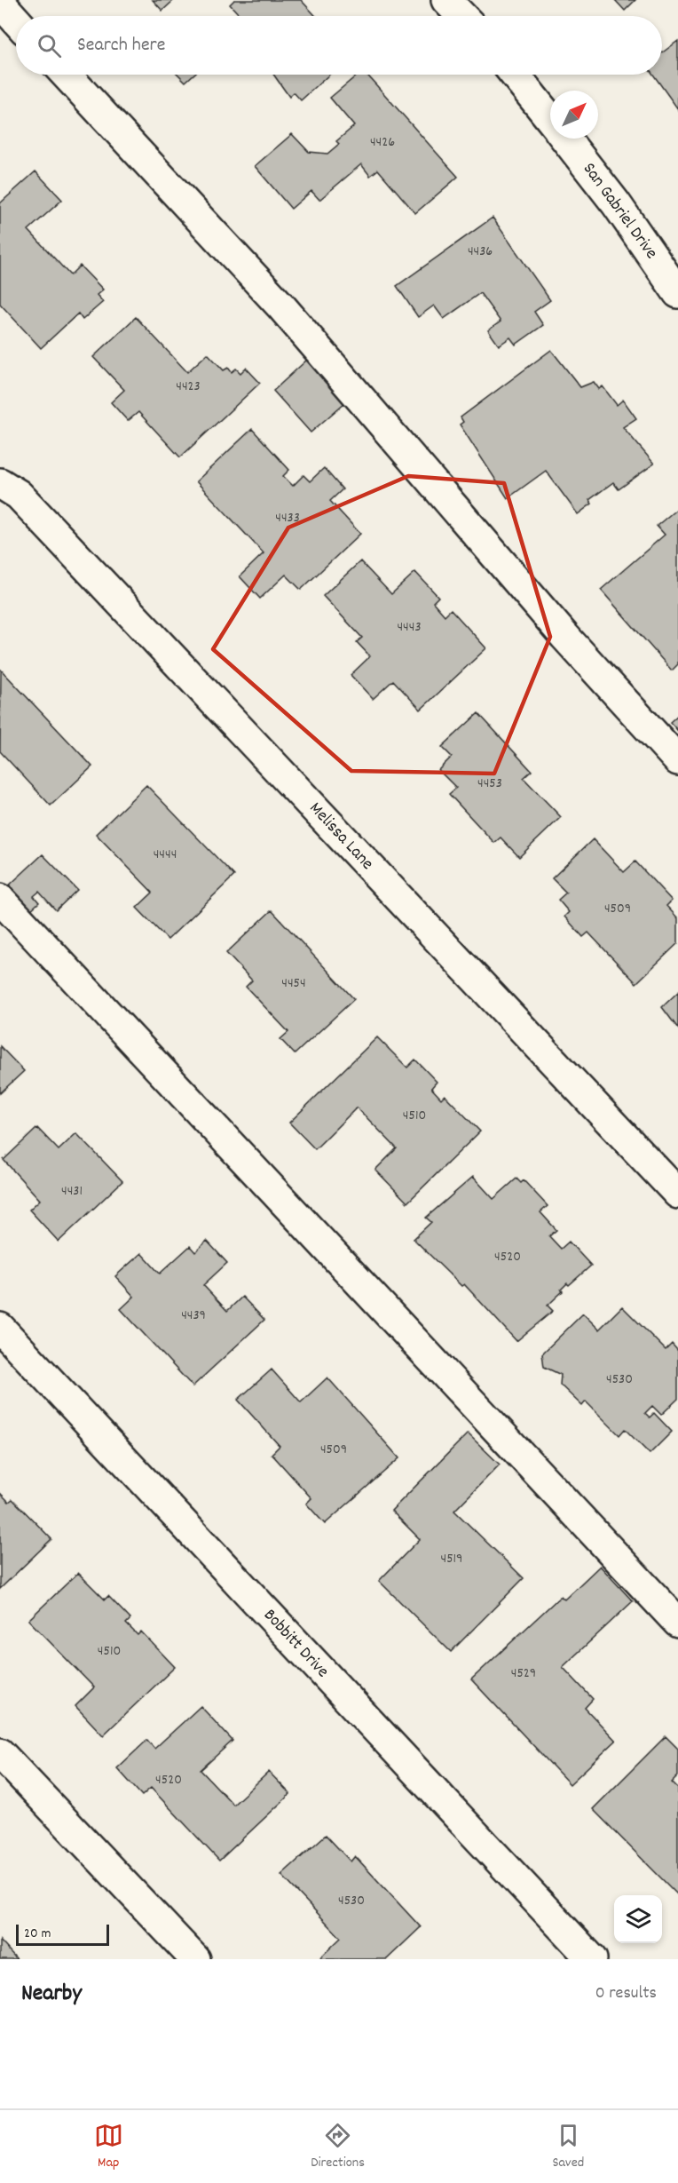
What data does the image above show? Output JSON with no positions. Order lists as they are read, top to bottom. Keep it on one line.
{"streets":{"street":["San Gabriel Drive","Melissa Lane","Bobbitt Drive"]},"house_numbers":["4426","4436","4423","4433","4443","4453","4444","4509","4454","4510","4431","4520","4439","4530","4509","4519","4510","4529","4520","4530"],"scale_bar":"20 m","north":"top right","page":{"search":"Search here","scale":"20 m","heading":["Nearby","0 results"],"nav":["Map","Directions","Saved"]}}
